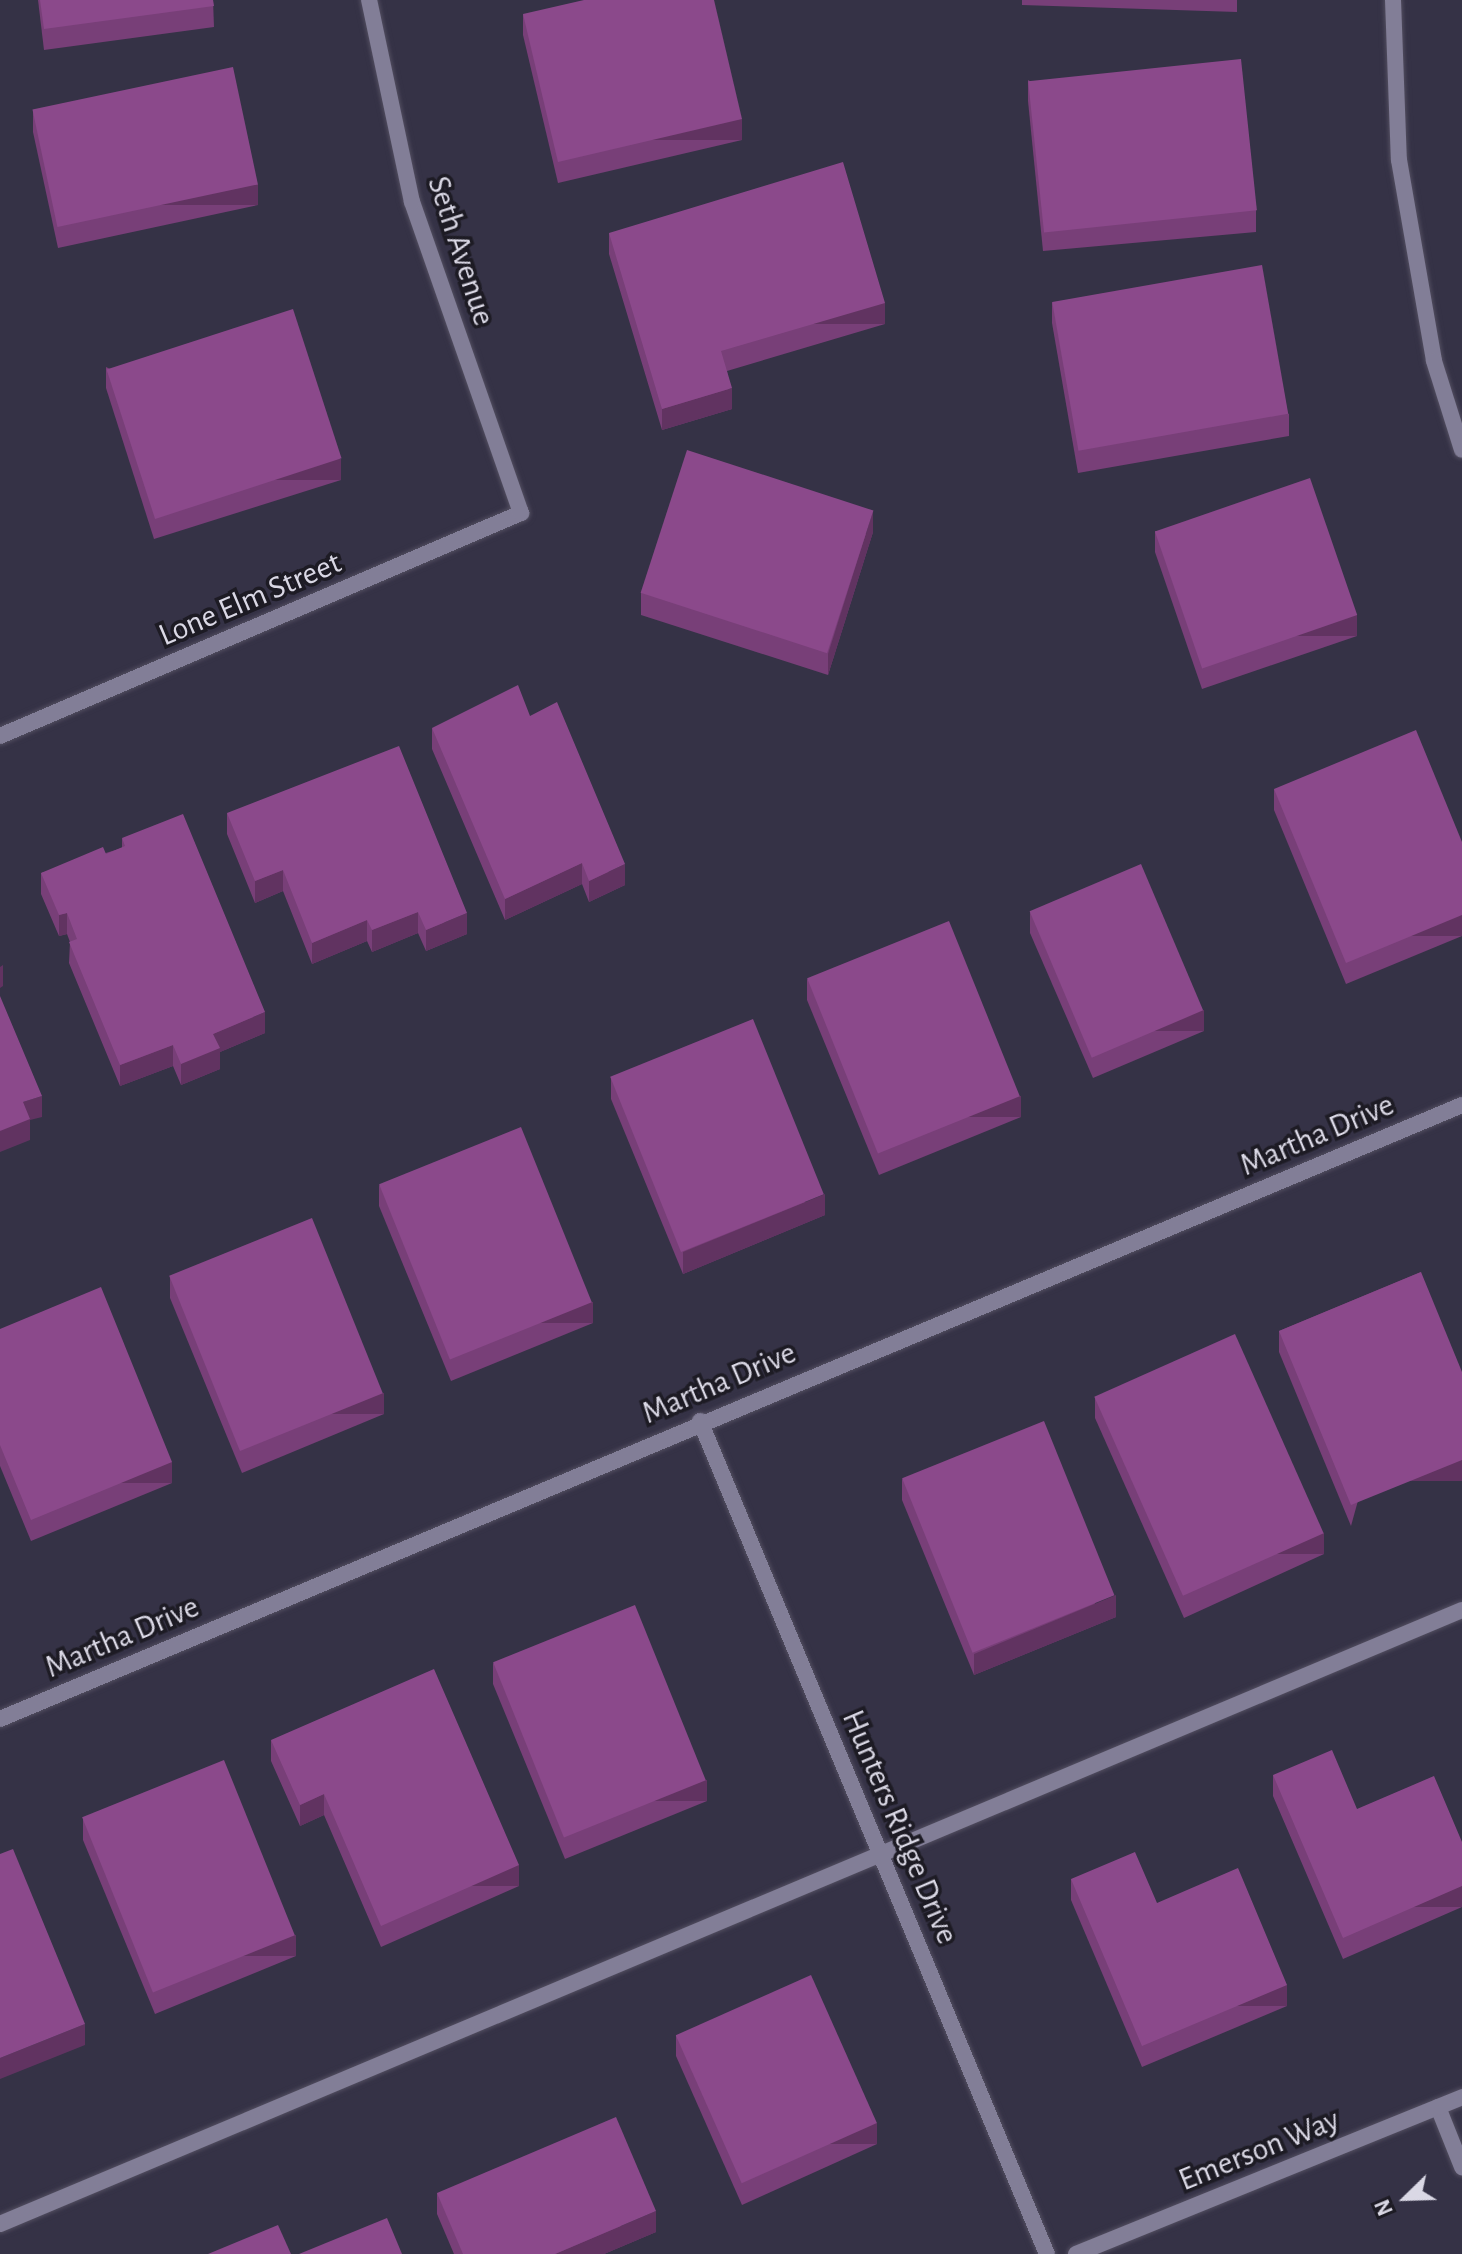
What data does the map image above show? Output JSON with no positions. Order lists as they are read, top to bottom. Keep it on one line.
{"streets":{"street":["Seth Avenue","Lone Elm Street","Martha Drive","Hunters Ridge Drive","Emerson Way"]},"crossings":[["Seth Avenue","Lone Elm Street"],["Martha Drive","Hunters Ridge Drive"]],"north":"bottom left"}
